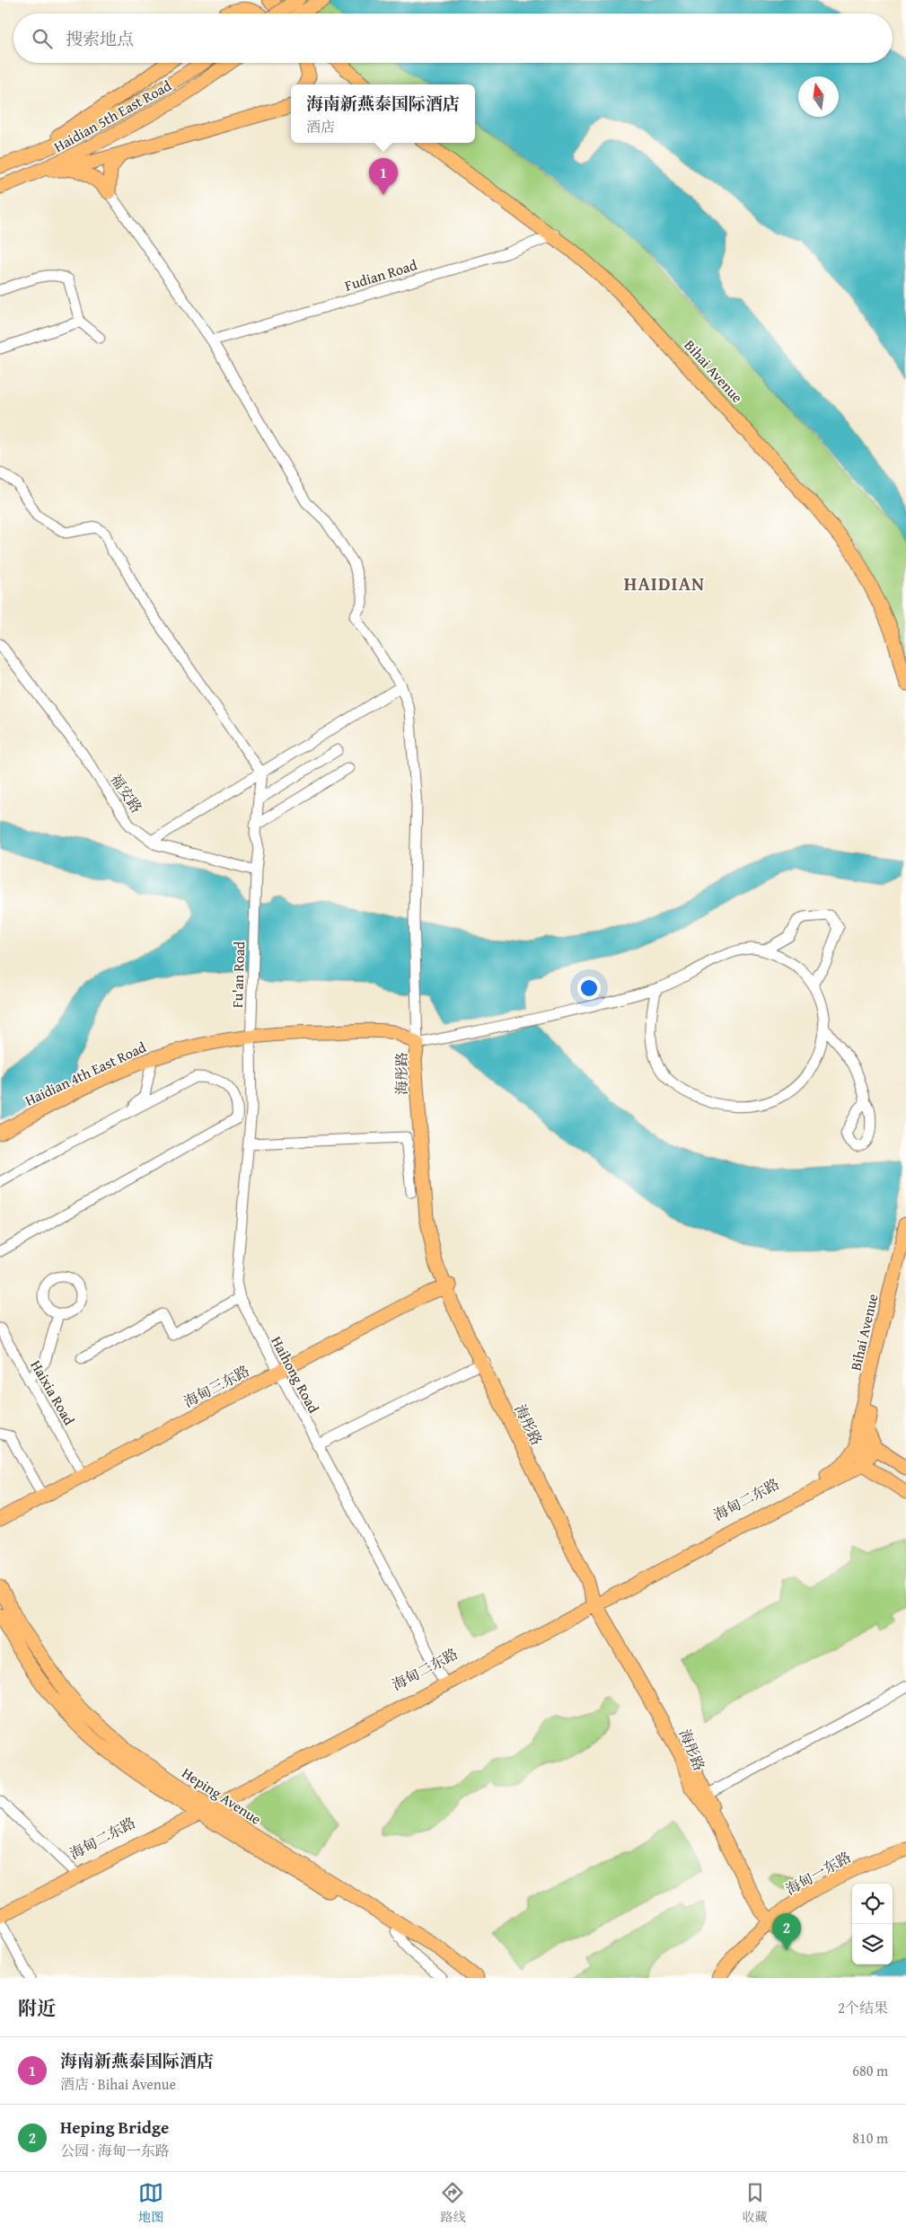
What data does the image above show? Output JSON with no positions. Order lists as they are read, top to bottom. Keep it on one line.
{"streets":{"main road":["Haidian 5th East Road","Bihai Avenue","Haidian 4th East Road","海彤路","海甸三东路","海甸二东路","Heping Avenue","海甸一东路"],"street":["Fudian Road","福安路","Fu'an Road","Haihong Road","Haixia Road"]},"crossings":[["Fudian Road","Bihai Avenue"],["Bihai Avenue","海甸二东路"],["福安路","Fu'an Road"],["Fu'an Road","Haidian 4th East Road"],["Fu'an Road","Haihong Road"],["Haidian 4th East Road","海彤路"],["Haidian 4th East Road","Haihong Road"],["海彤路","海甸二东路"],["海彤路","海甸一东路"],["Haihong Road","海甸三东路"],["Haihong Road","海甸二东路"],["海甸二东路","Heping Avenue"]],"districts":["HAIDIAN"],"north":"top","page":{"search":"搜索地点","popup":["海南新燕泰国际酒店","酒店"],"pins":["1","2"],"heading":["附近","2个结果"],"list":[{"mark":"1","name":"海南新燕泰国际酒店","note":"酒店 · Bihai Avenue","value":"680 m"},{"mark":"2","name":"Heping Bridge","note":"公园 · 海甸一东路","value":"810 m"}],"nav":["地图","路线","收藏"]}}
